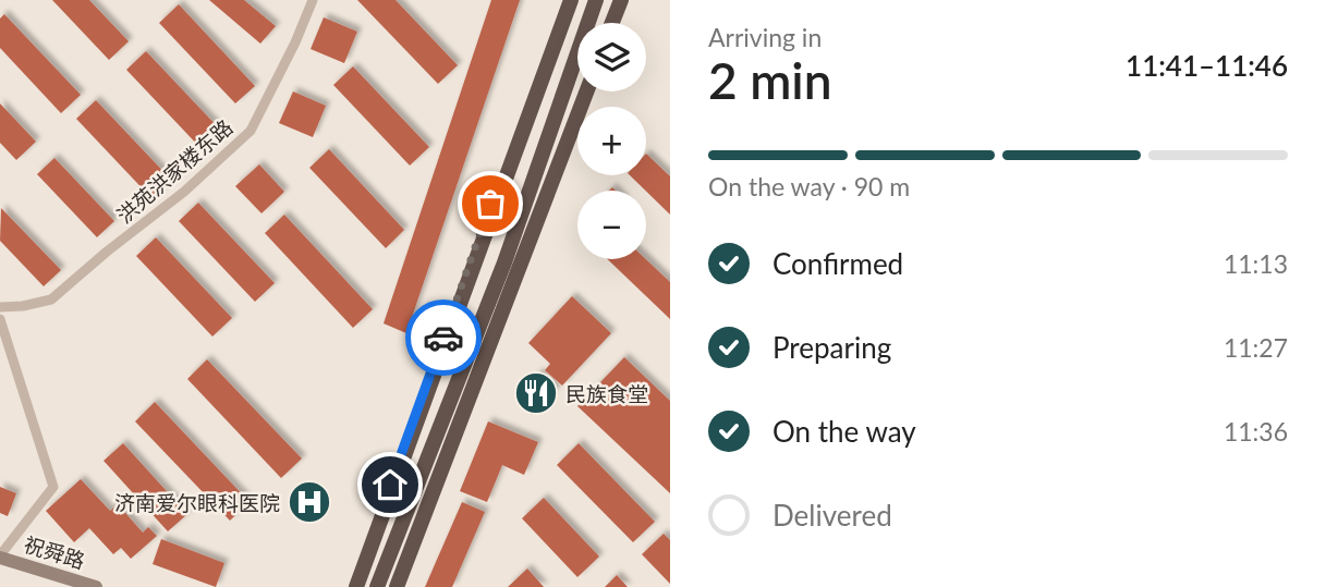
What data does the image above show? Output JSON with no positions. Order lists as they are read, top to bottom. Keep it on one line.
{"streets":{"main road":["祝舜路"],"street":["洪苑洪家楼东路"]},"places":{"restaurant":["民族食堂"],"hospital":["济南爱尔眼科医院"]},"page":{"heading":["2 min","Arriving in","11:41–11:46"],"map_buttons":["+","−"],"bar":"On the way · 90 m","list":[["Confirmed","11:13"],["Preparing","11:27"],["On the way","11:36"],"Delivered"]}}
